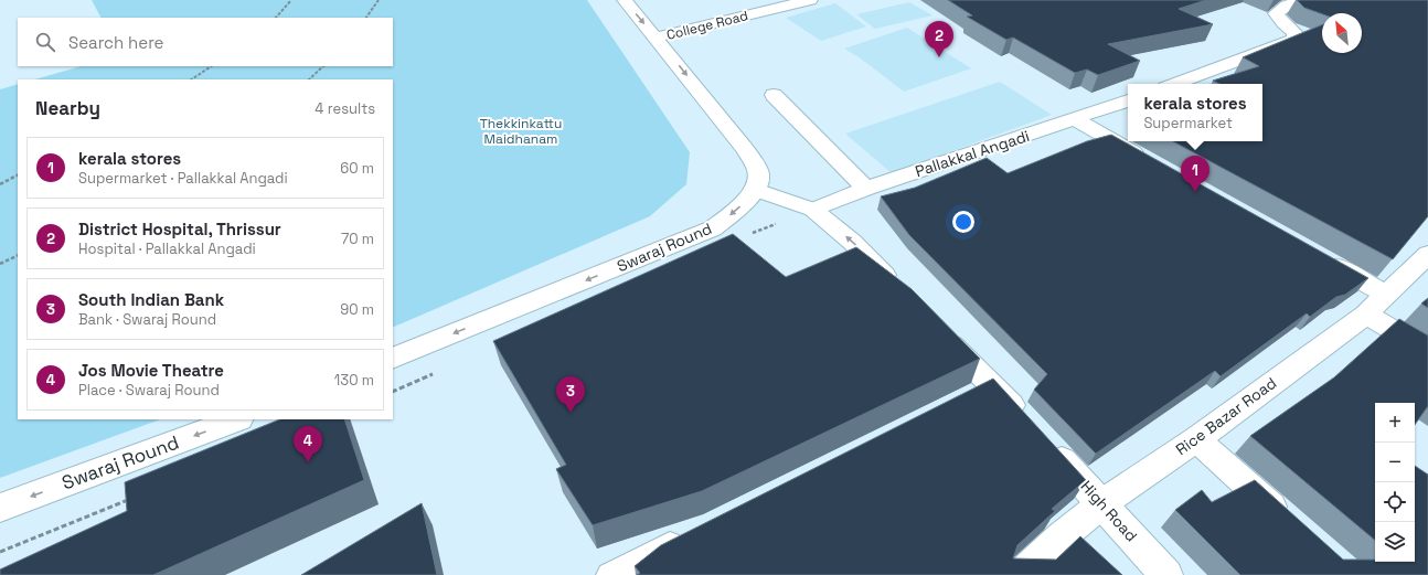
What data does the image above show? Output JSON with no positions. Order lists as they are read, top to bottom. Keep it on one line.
{"streets":{"street":["College Road","Pallakkal Angadi","Swaraj Round","Rice Bazar Road","High Road"]},"crossings":[["Rice Bazar Road","High Road"]],"one_way":["Swaraj Round"],"parks":["Thekkinkattu Maidhanam"],"north":"top left","page":{"search":"Search here","pins":["2","1","3","4"],"heading":["Nearby","4 results"],"popup":["kerala stores","Supermarket"],"list":[{"mark":"1","name":"kerala stores","note":"Supermarket · Pallakkal Angadi","value":"60 m"},{"mark":"2","name":"District Hospital, Thrissur","note":"Hospital · Pallakkal Angadi","value":"70 m"},{"mark":"3","name":"South Indian Bank","note":"Bank · Swaraj Round","value":"90 m"},{"mark":"4","name":"Jos Movie Theatre","note":"Place · Swaraj Round","value":"130 m"}],"map_buttons":["+","−"]}}
